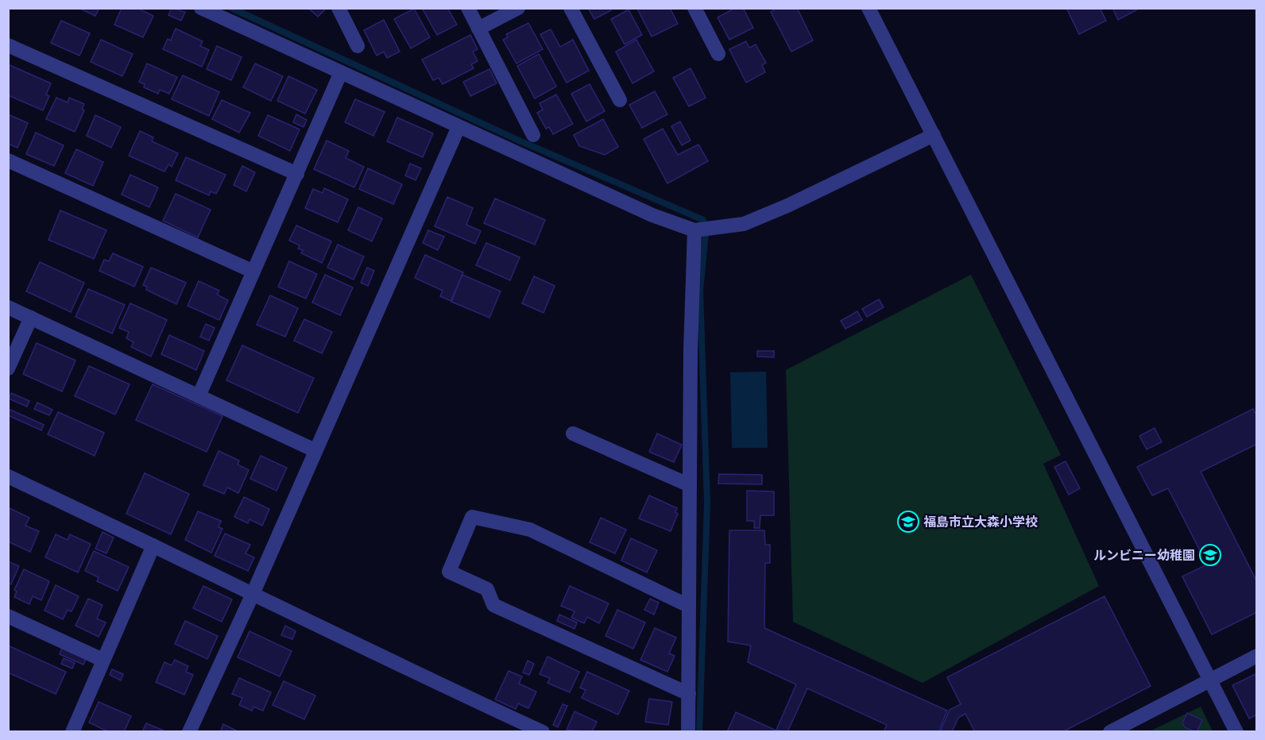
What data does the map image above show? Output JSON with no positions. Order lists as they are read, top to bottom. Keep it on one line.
{"places":{"school or university":["福島市立大森小学校","ルンビニー幼稚園"]}}
